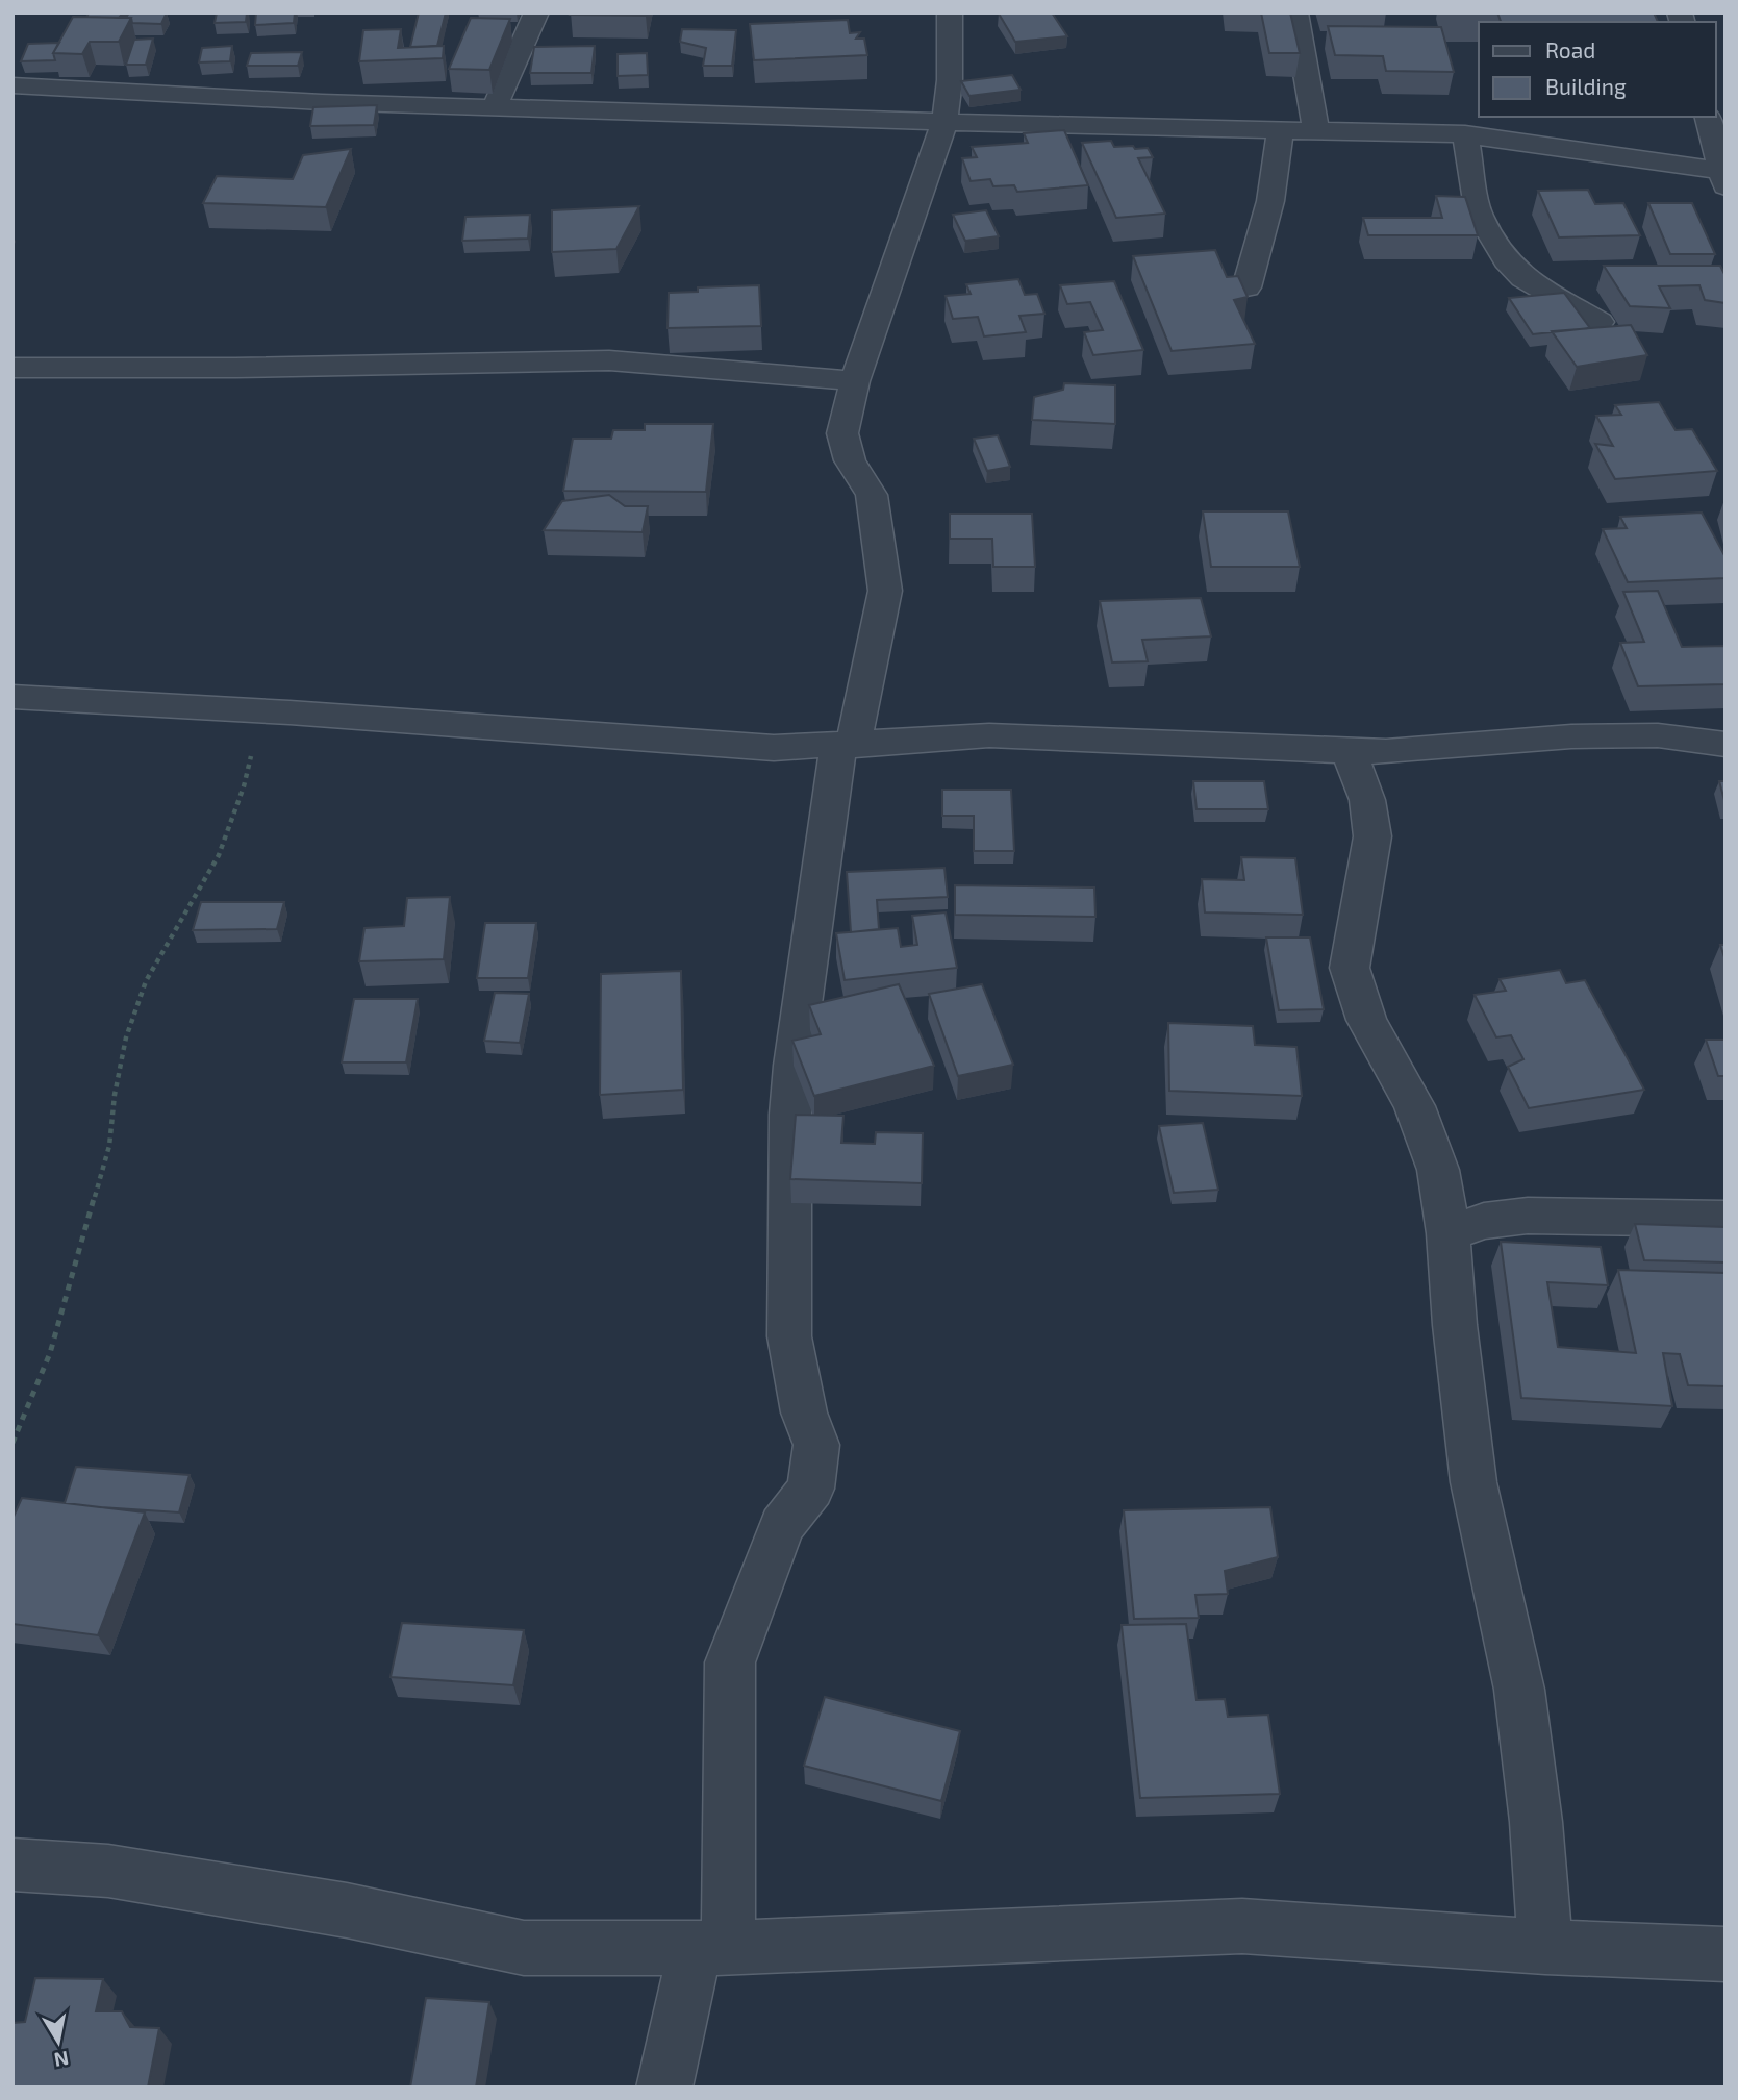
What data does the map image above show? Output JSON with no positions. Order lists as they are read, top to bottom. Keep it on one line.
{"legend":["Road","Building"],"north":"bottom"}
